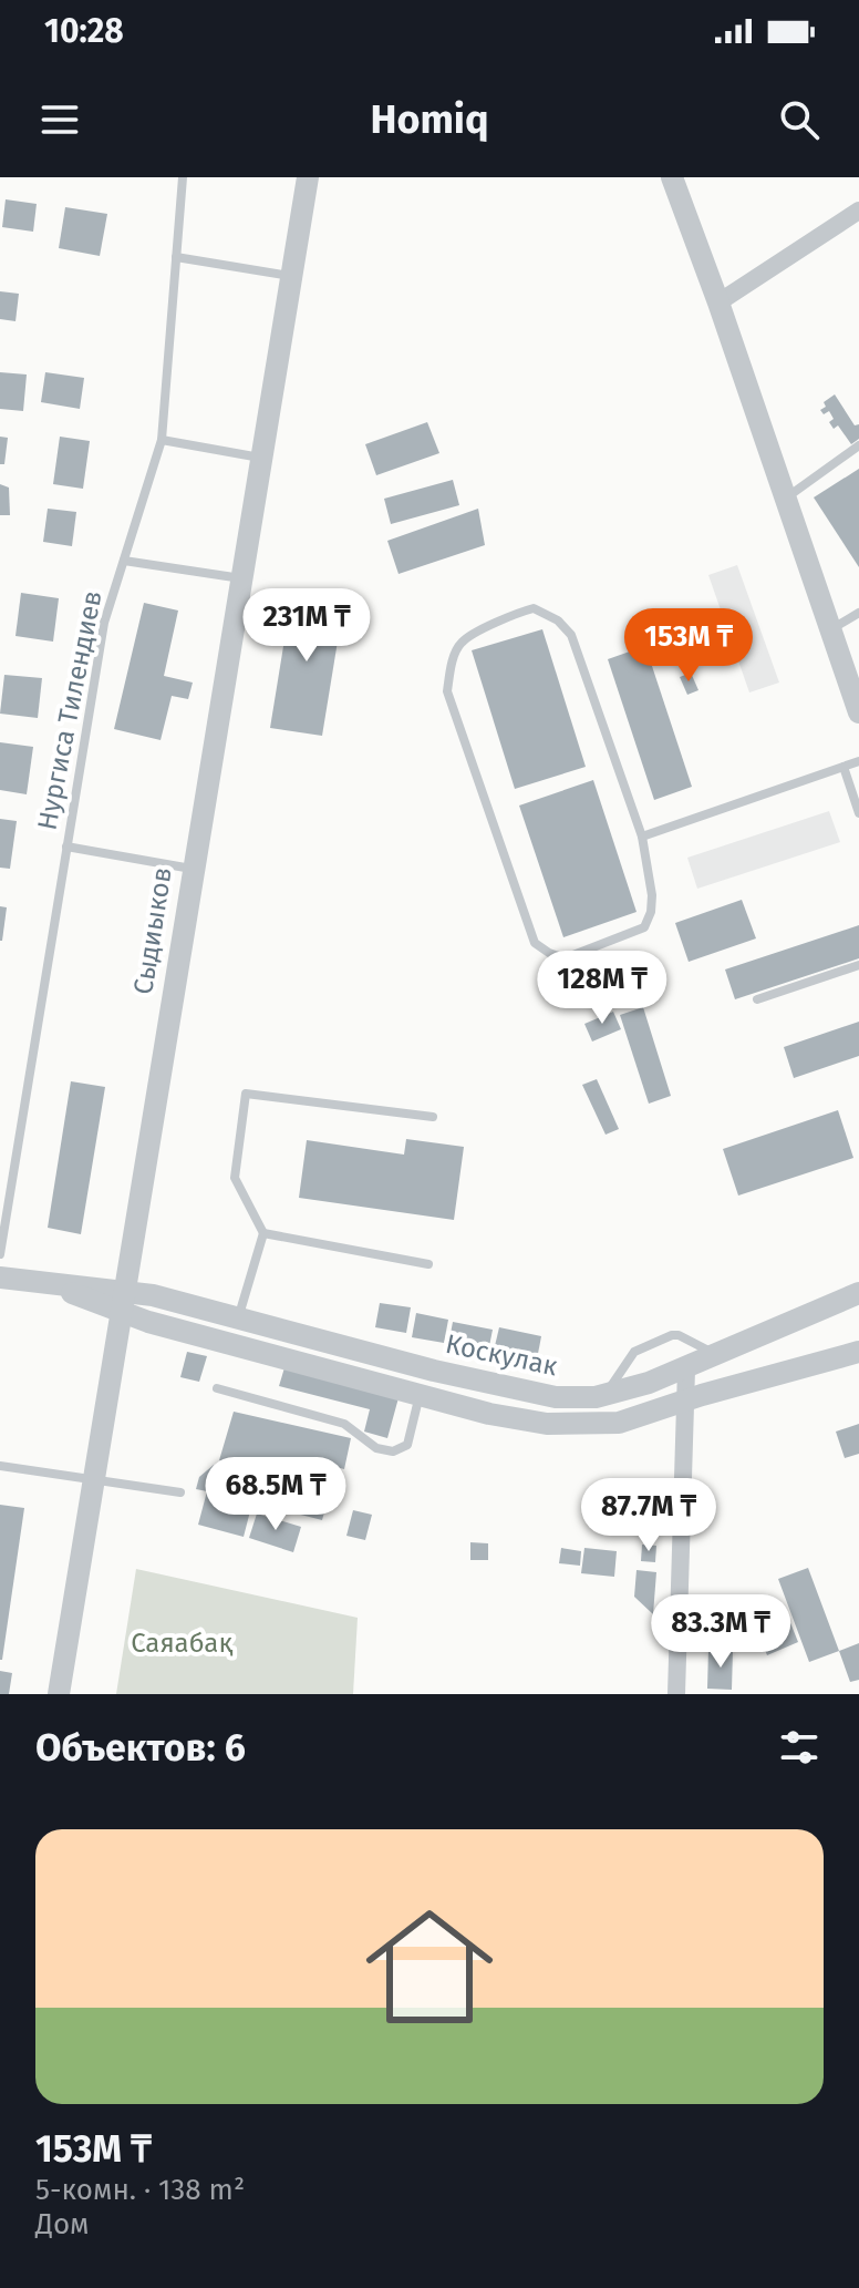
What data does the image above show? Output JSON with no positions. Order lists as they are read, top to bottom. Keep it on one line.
{"streets":{"street":["Сыдиыков","Коскулак"],"lane":["Нургиса Тилендиев"]},"crossings":[["Сыдиыков","Коскулак"]],"parks":["Саяабақ"],"page":{"status":"10:28","header":"Homiq","price":["231M ₸","153M ₸","128M ₸","68.5M ₸","87.7M ₸","83.3M ₸"],"heading":"Объектов: 6","list":[{"name":"153M ₸","note":"5-комн. · 138 m² · Дом"}]}}
